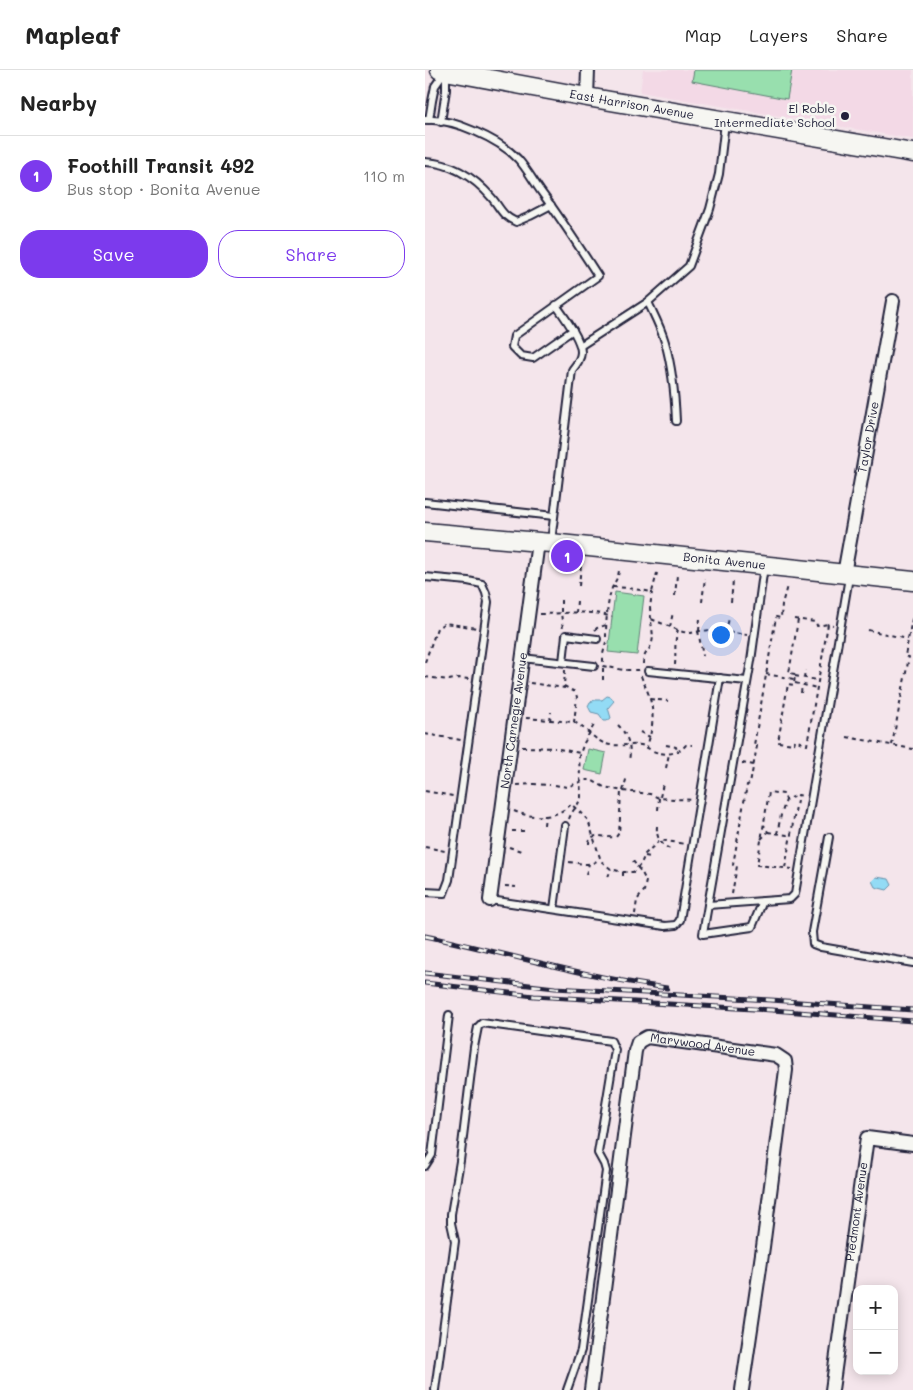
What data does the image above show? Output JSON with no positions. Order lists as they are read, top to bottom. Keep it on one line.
{"streets":{"street":["East Harrison Avenue","Taylor Drive","Bonita Avenue","North Carnegie Avenue","Marywood Avenue","Piedmont Avenue"]},"crossings":[["Taylor Drive","Bonita Avenue"],["Bonita Avenue","North Carnegie Avenue"]],"places":["El Roble Intermediate School"],"page":{"header":"Mapleaf","nav":["Map","Layers","Share"],"heading":"Nearby","list":[{"mark":"1","name":"Foothill Transit 492","note":"Bus stop · Bonita Avenue","value":"110 m"}],"buttons":["Save","Share"],"pins":"1","map_buttons":["+","−"]}}
